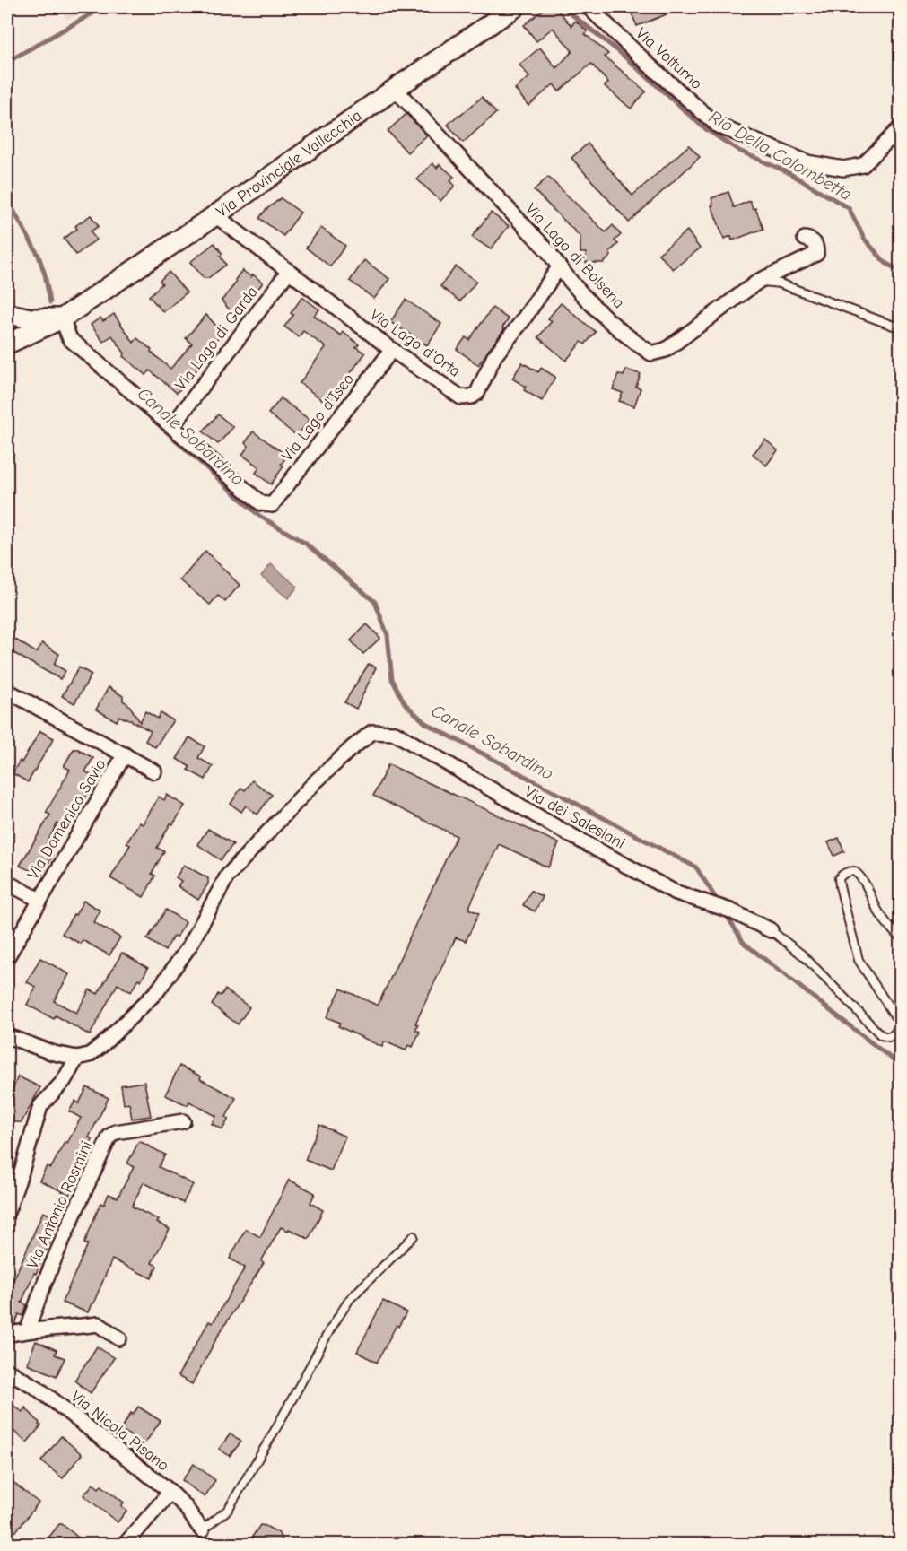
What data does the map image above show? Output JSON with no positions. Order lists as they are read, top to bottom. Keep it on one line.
{"streets":{"main road":["Via Provinciale Vallecchia"],"street":["Via Volturno","Via Lago di Bolsena","Via Lago di Garda","Via Lago d'Orta","Via Lago d'Iseo","Via dei Salesiani","Via Domenico Savio","Via Antonio Rosmini","Via Nicola Pisano"]},"crossings":[["Via Provinciale Vallecchia","Via Lago di Bolsena"],["Via Provinciale Vallecchia","Via Lago d'Orta"],["Via Lago di Bolsena","Via Lago d'Orta"],["Via Lago di Garda","Via Lago d'Orta"],["Via Lago di Garda","Via Lago d'Iseo"],["Via Lago d'Orta","Via Lago d'Iseo"]],"water":["Rio Della Colombetta","Canale Sobardino"]}
